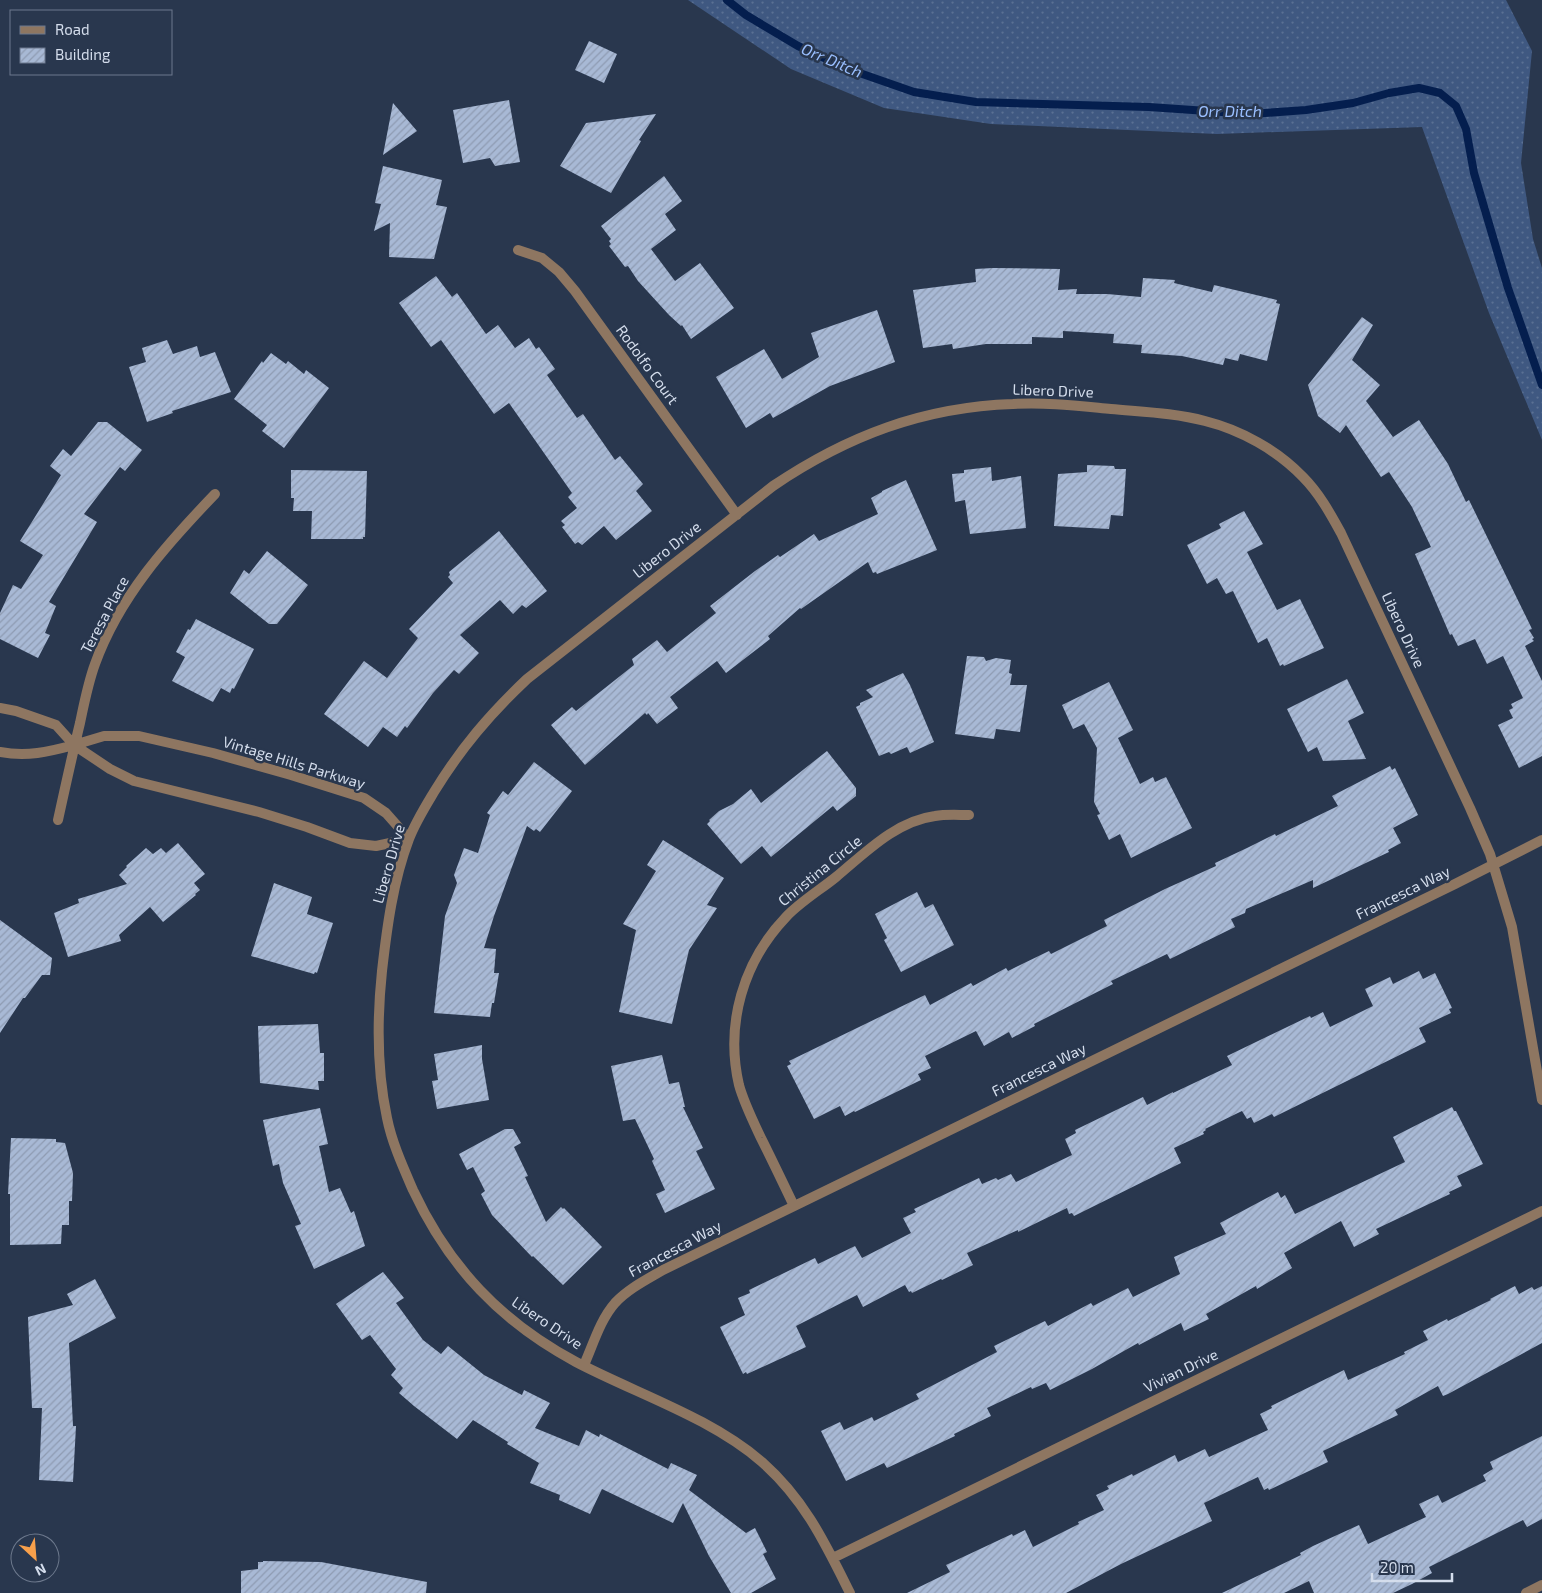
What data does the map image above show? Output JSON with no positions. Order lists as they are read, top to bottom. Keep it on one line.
{"streets":{"street":["Rodolfo Court","Libero Drive","Teresa Place","Vintage Hills Parkway","Christina Circle","Francesca Way","Vivian Drive"]},"crossings":[["Rodolfo Court","Libero Drive"],["Libero Drive","Vintage Hills Parkway"],["Libero Drive","Francesca Way"],["Libero Drive","Vivian Drive"],["Teresa Place","Vintage Hills Parkway"],["Christina Circle","Francesca Way"]],"water":["Orr Ditch"],"legend":["Road","Building"],"scale_bar":"20 m","north":"bottom right"}
